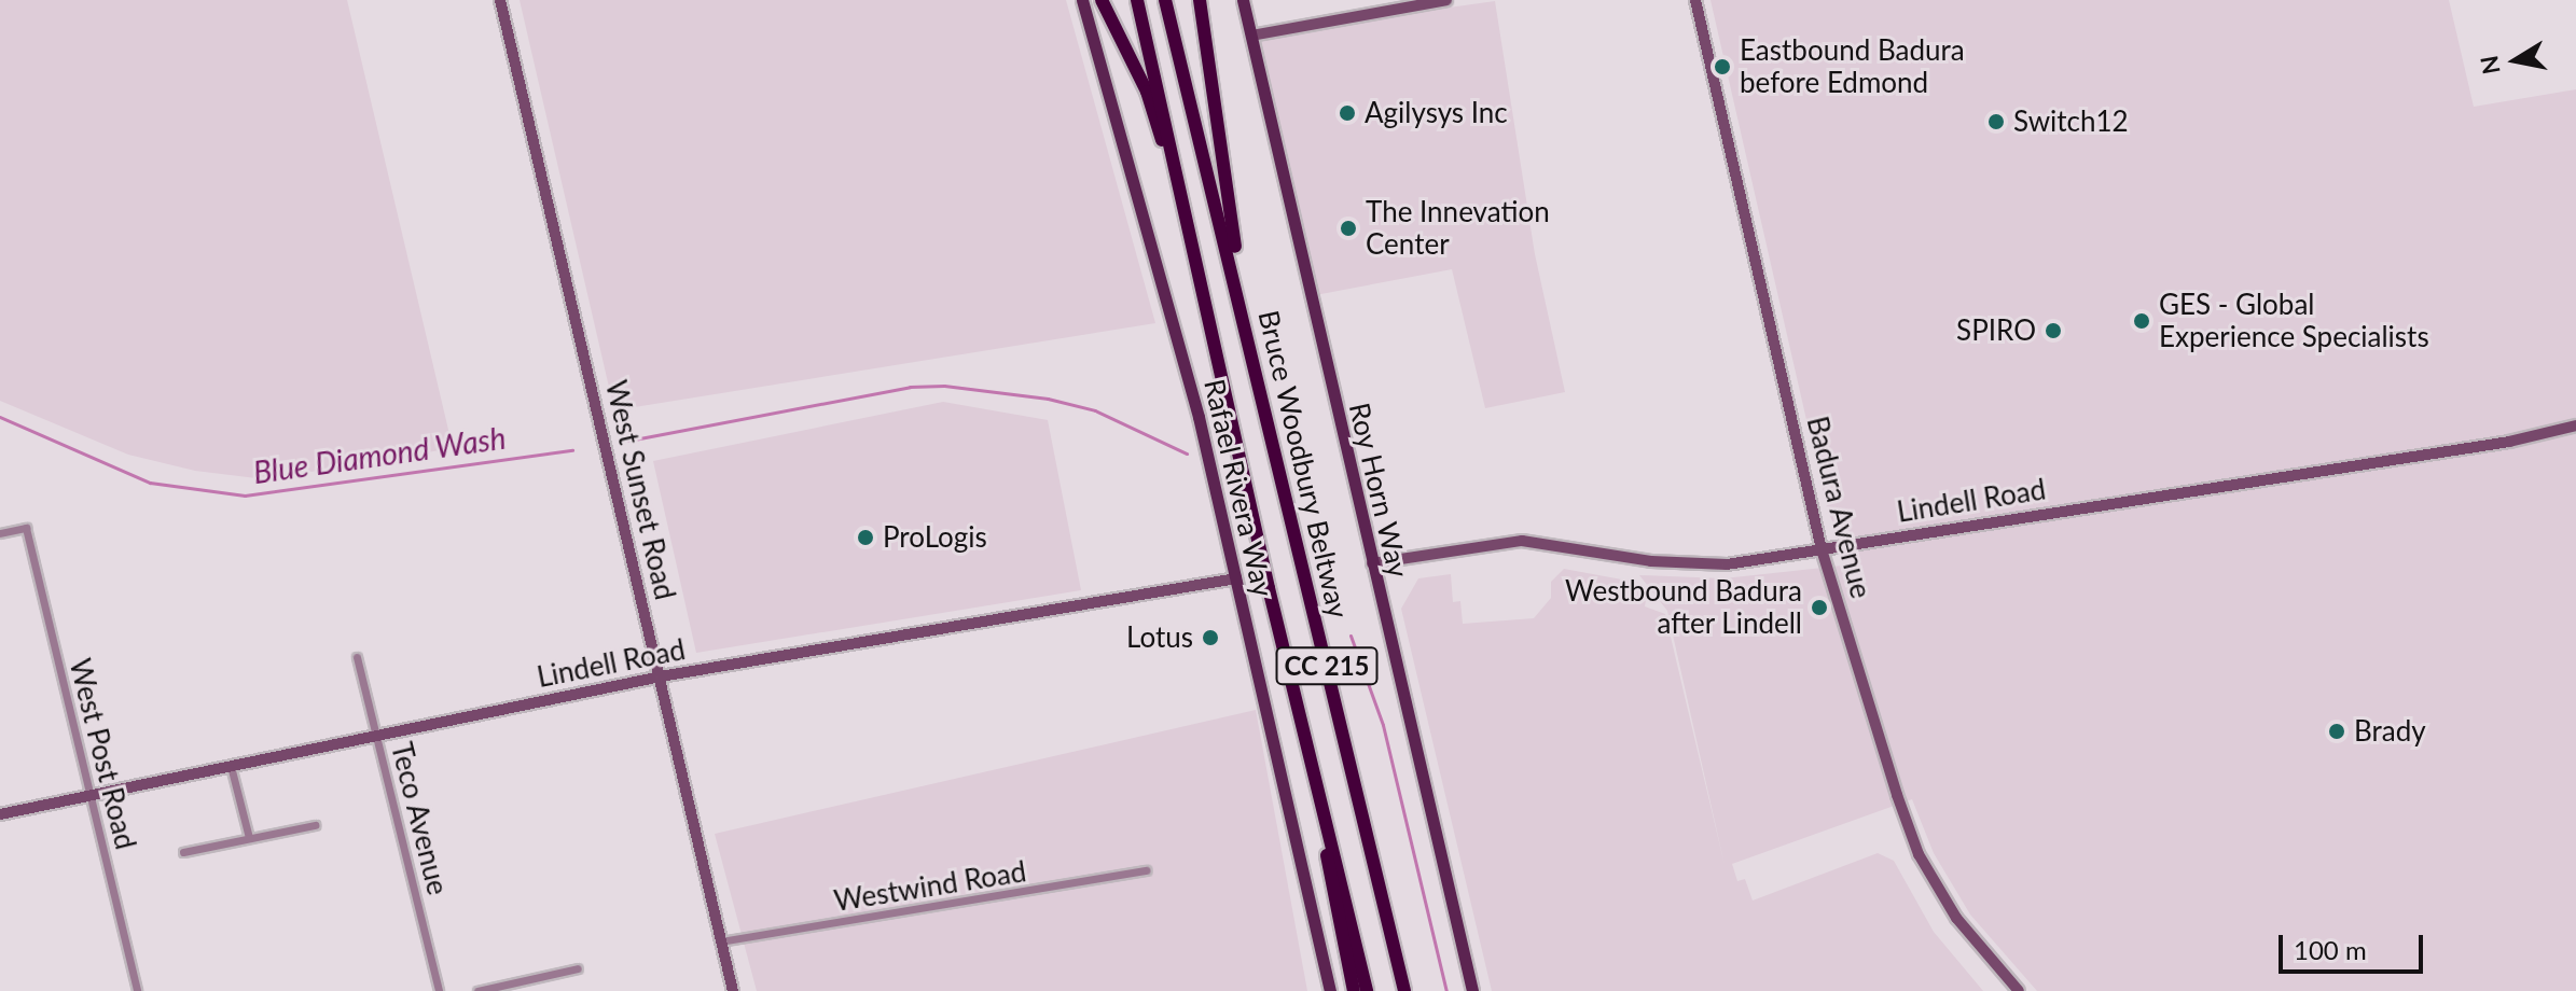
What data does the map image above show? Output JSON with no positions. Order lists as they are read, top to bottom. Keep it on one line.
{"streets":{"highway":["Bruce Woodbury Beltway","CC 215"],"main road":["Rafael Rivera Way","Roy Horn Way"],"street":["West Sunset Road","Lindell Road","Badura Avenue","West Post Road","Teco Avenue","Westwind Road"]},"crossings":[["Rafael Rivera Way","Lindell Road"],["West Sunset Road","Lindell Road"],["West Sunset Road","Westwind Road"],["Roy Horn Way","Lindell Road"],["Lindell Road","Badura Avenue"],["Lindell Road","West Post Road"],["Lindell Road","Teco Avenue"]],"water":["Blue Diamond Wash"],"places":["Eastbound Badura before Edmond","Agilysys Inc","Switch12","The Innevation Center","GES - Global Experience Specialists","SPIRO","ProLogis","Westbound Badura after Lindell","Lotus","Brady"],"scale_bar":"100 m","north":"left"}
